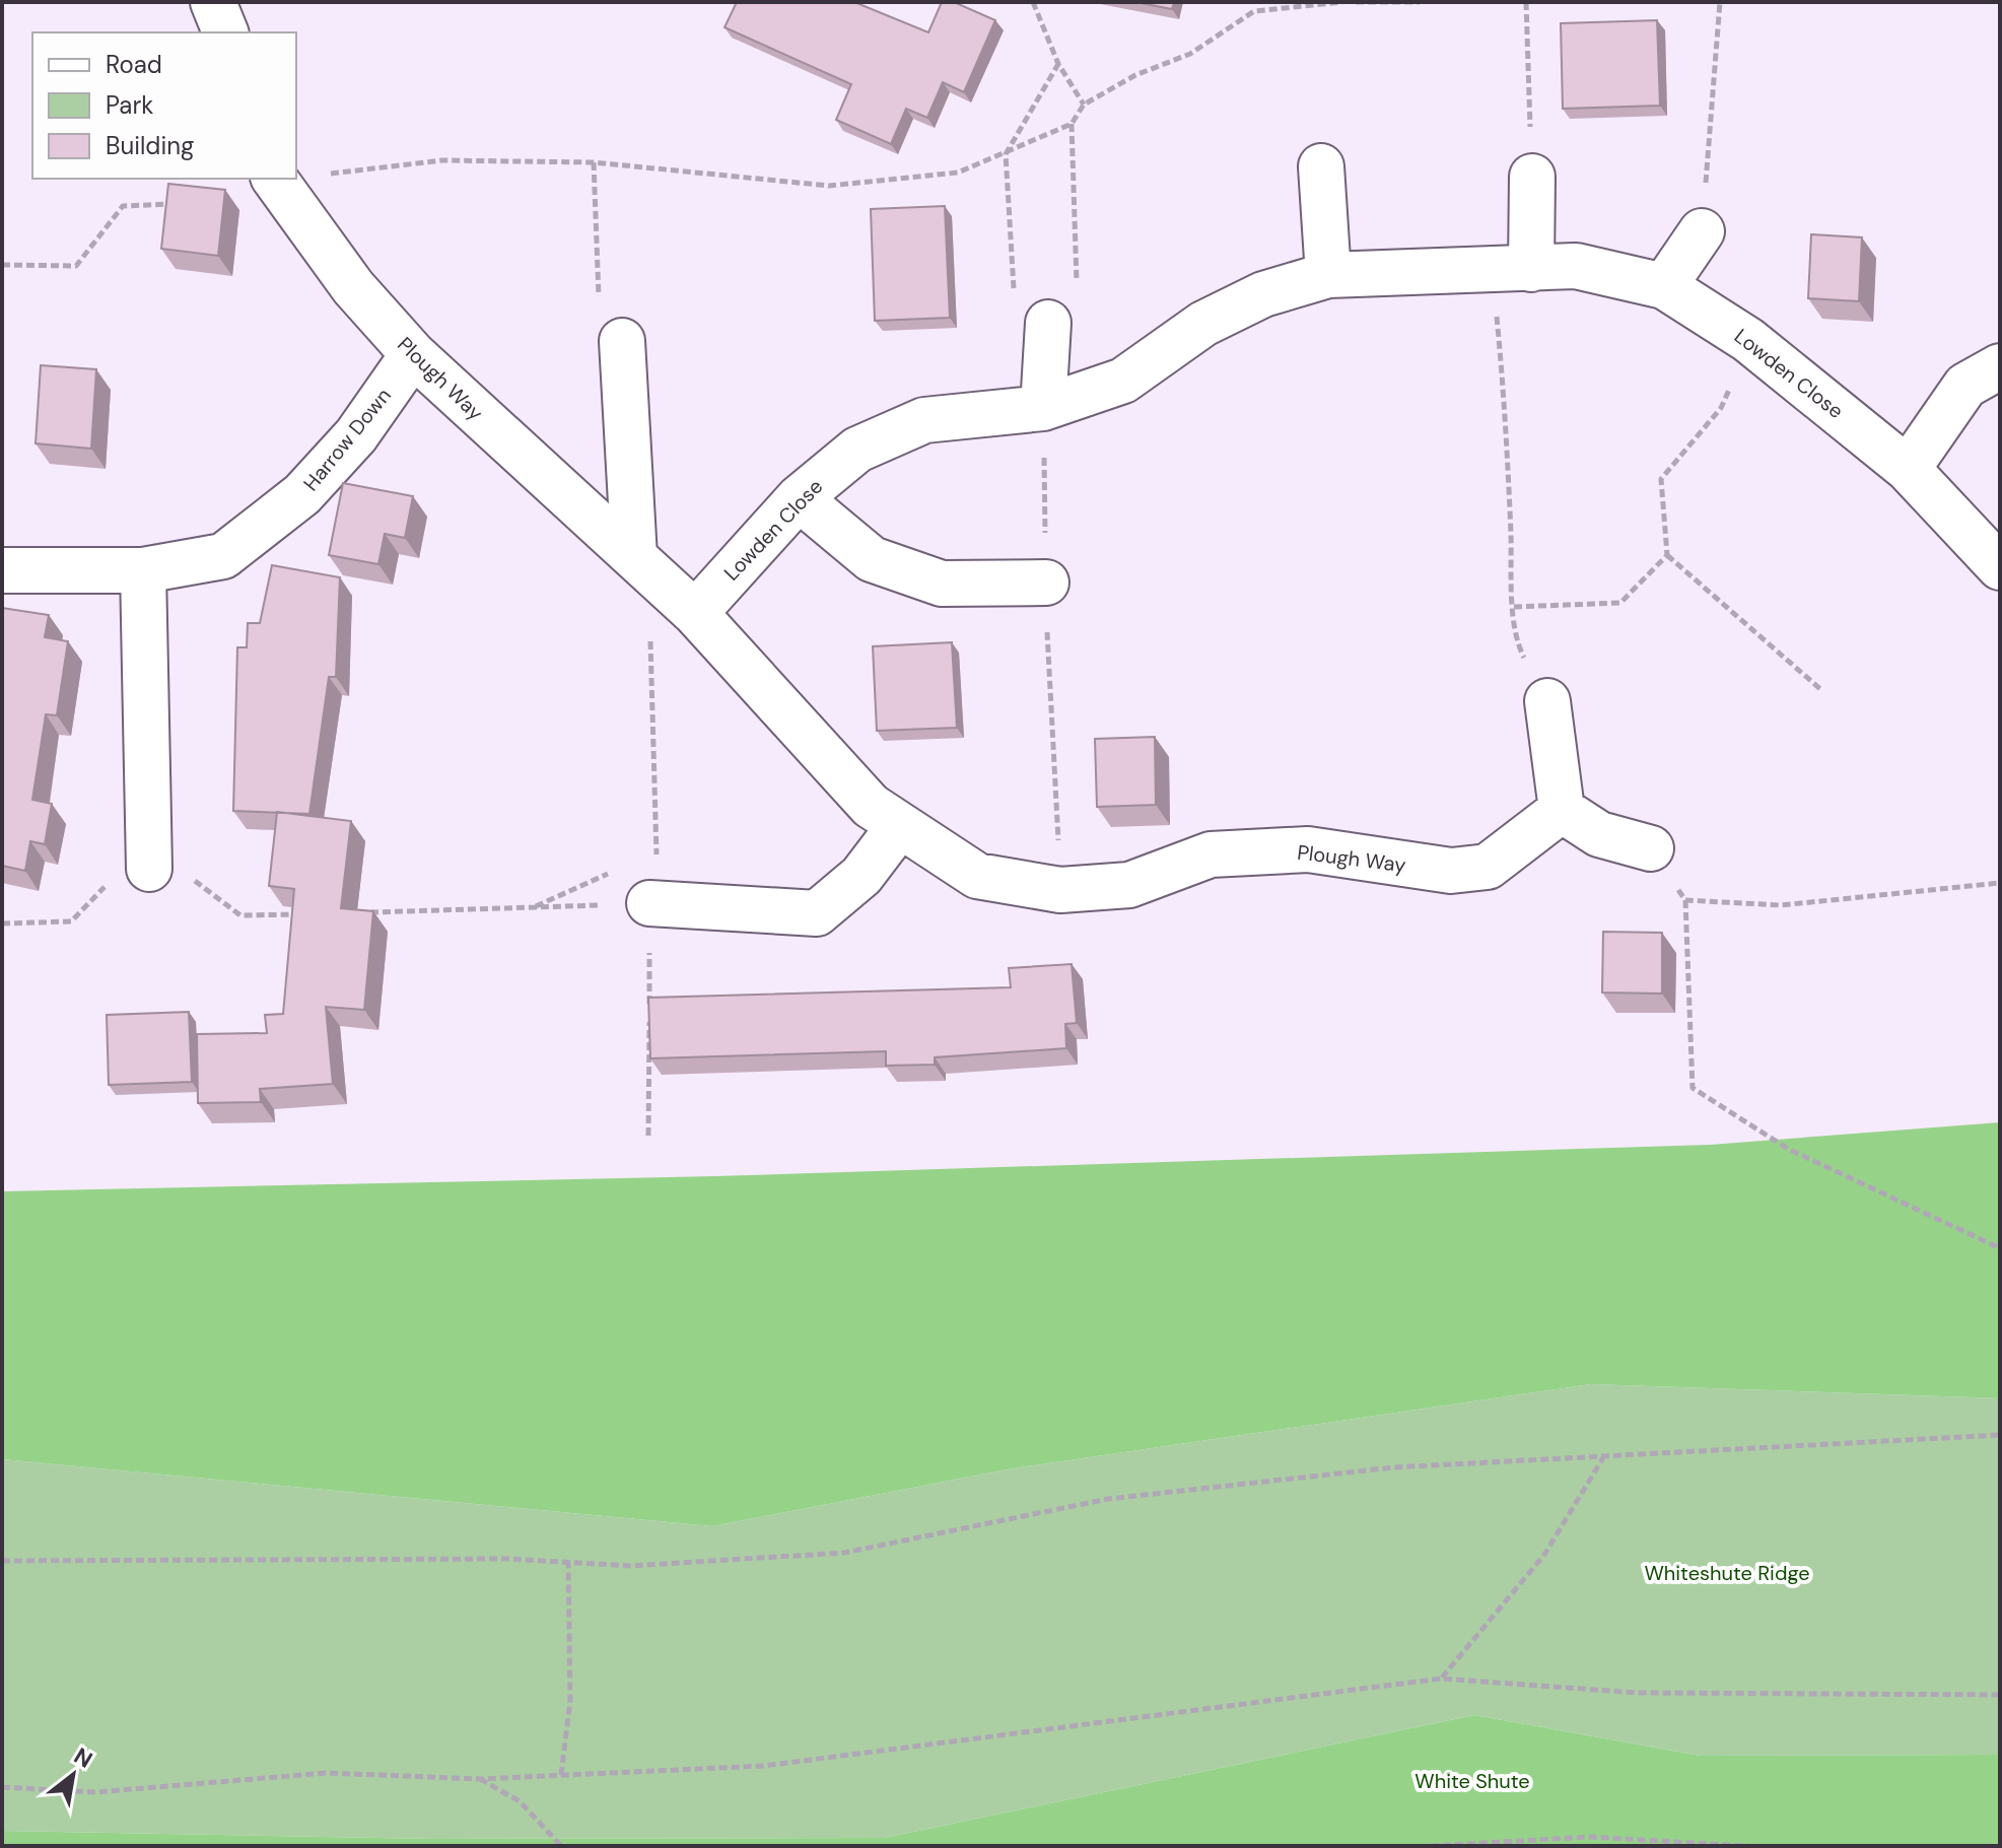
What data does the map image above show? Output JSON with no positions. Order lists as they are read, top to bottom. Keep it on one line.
{"streets":{"street":["Lowden Close","Plough Way","Harrow Down"]},"crossings":[["Lowden Close","Plough Way"],["Plough Way","Harrow Down"]],"parks":["Whiteshute Ridge","White Shute"],"legend":["Road","Park","Building"],"north":"top right"}
